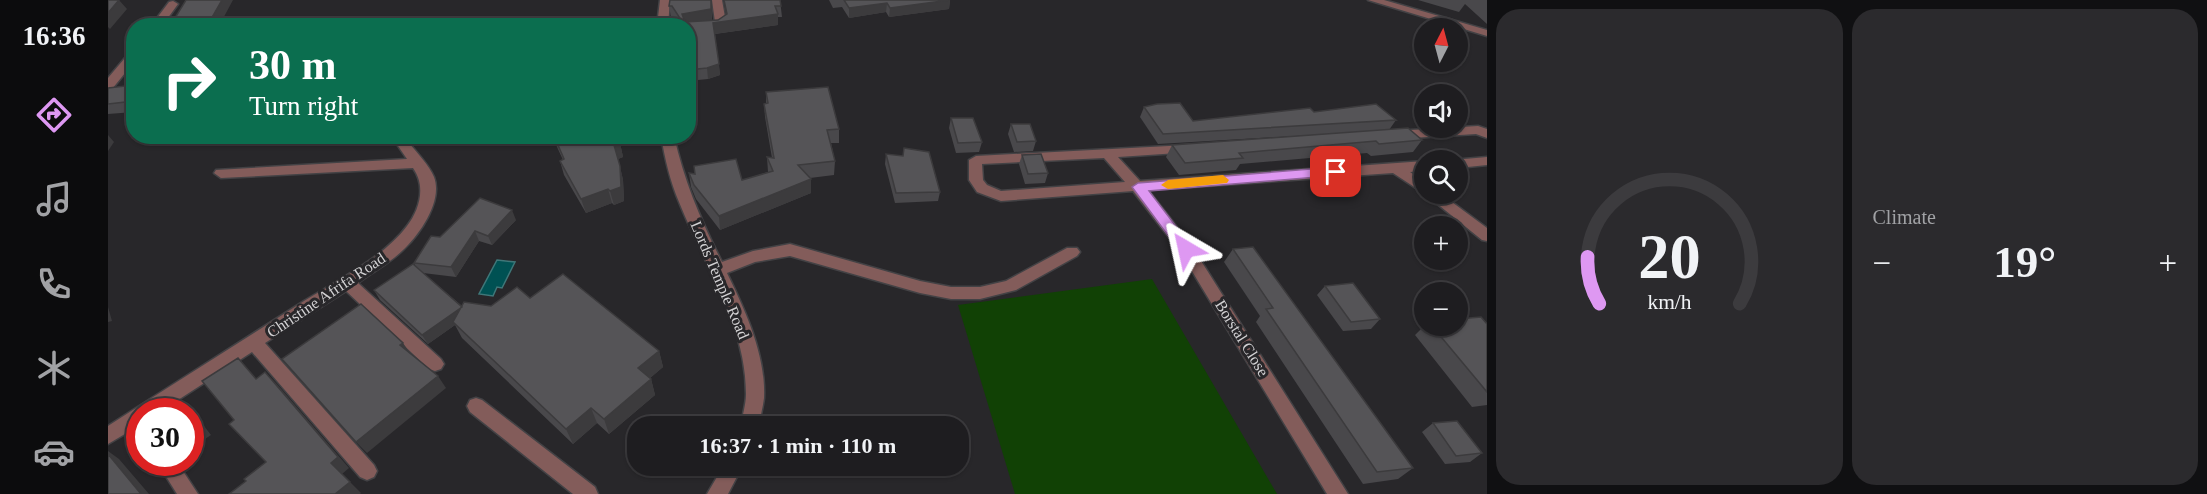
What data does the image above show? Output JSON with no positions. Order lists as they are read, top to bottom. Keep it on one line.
{"streets":{"street":["Lords Temple Road","Christine Afrifa Road","Borstal Close"]},"north":"top","page":{"tabs":"16:36","tile":"Climate","map_buttons":["+","−"],"turn":["30 m","Turn right"],"heat":["−","19°","+"],"limit":"30","trip":"16:37 · 1 min · 110 m","gauge":["20","km/h"]}}
